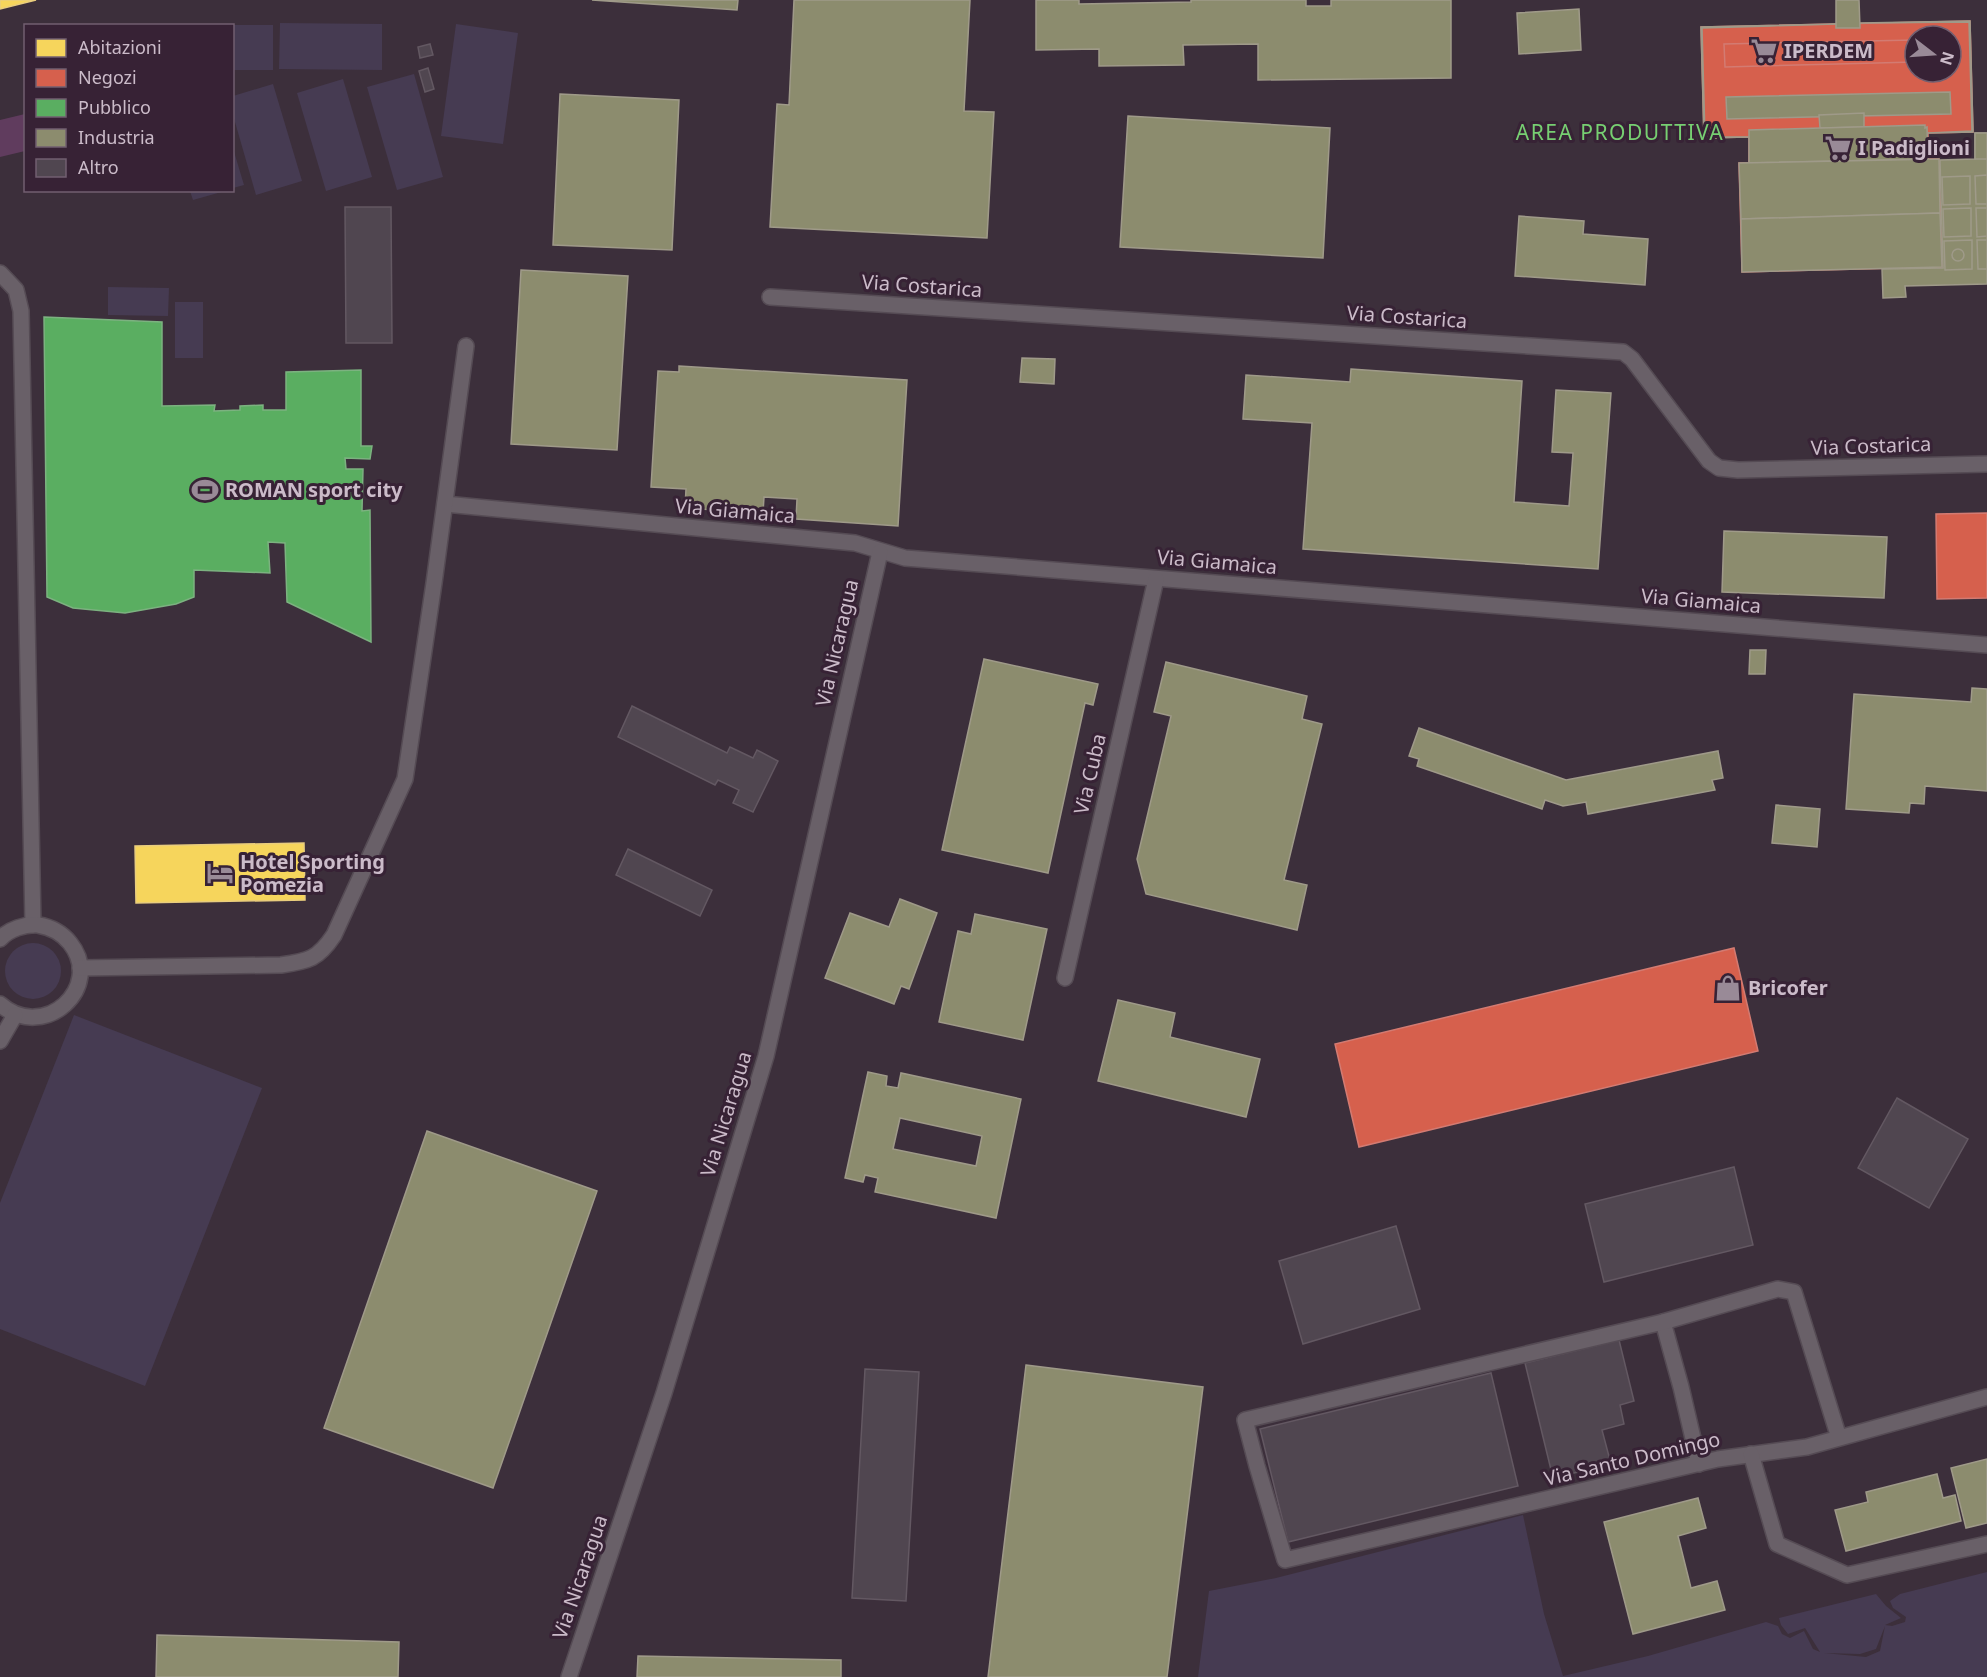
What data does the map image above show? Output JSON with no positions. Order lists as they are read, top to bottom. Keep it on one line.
{"streets":{"street":["Via Costarica","Via Giamaica","Via Nicaragua","Via Cuba","Via Santo Domingo"]},"crossings":[["Via Giamaica","Via Nicaragua"],["Via Giamaica","Via Cuba"]],"districts":["AREA PRODUTTIVA"],"places":{"supermarket":["IPERDEM","I Padiglioni"],"sports":["ROMAN sport city"],"hotel":["Hotel Sporting Pomezia"],"shop":["Bricofer"]},"legend":["Abitazioni","Negozi","Pubblico","Industria","Altro"],"north":"right"}
